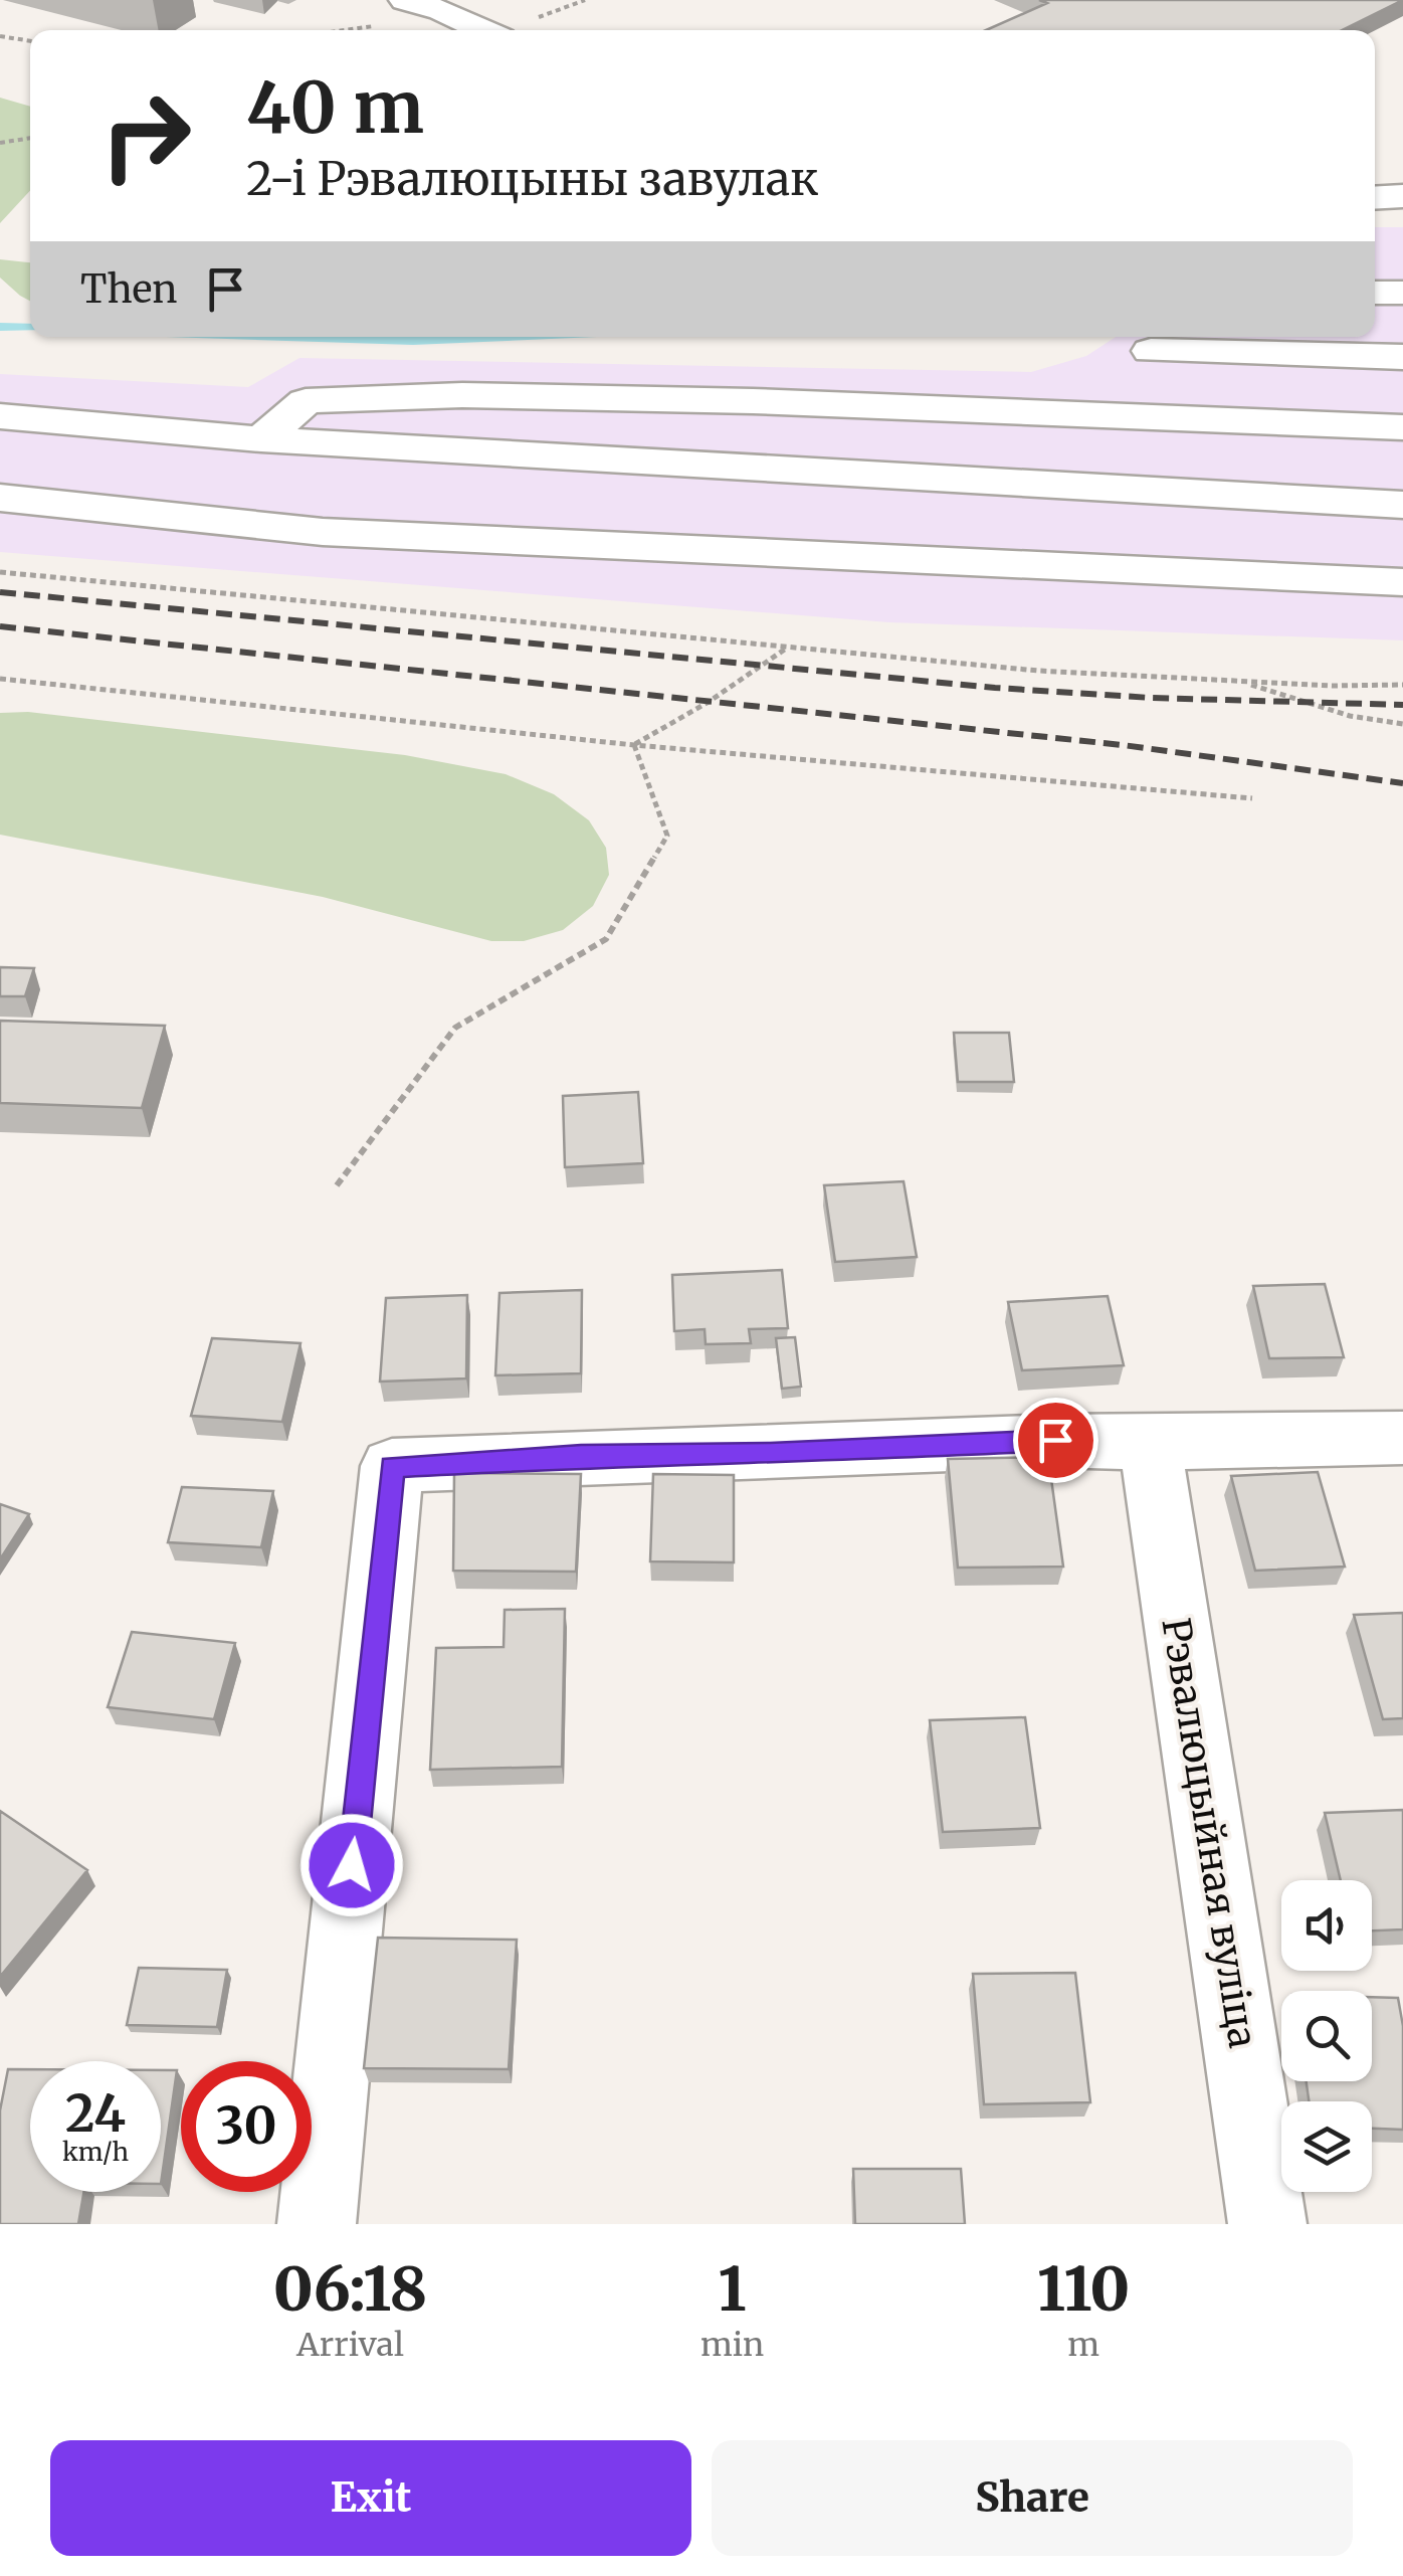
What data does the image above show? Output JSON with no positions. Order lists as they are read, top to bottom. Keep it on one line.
{"streets":{"street":["Рэвалюцыйная вуліца"]},"page":{"turn":["40 m","2-і Рэвалюцыны завулак"],"then":"Then","speed":"24 km/h","limit":"30","eta":["06:18","Arrival","1","min","110","m"],"buttons":["Exit","Share"]}}
